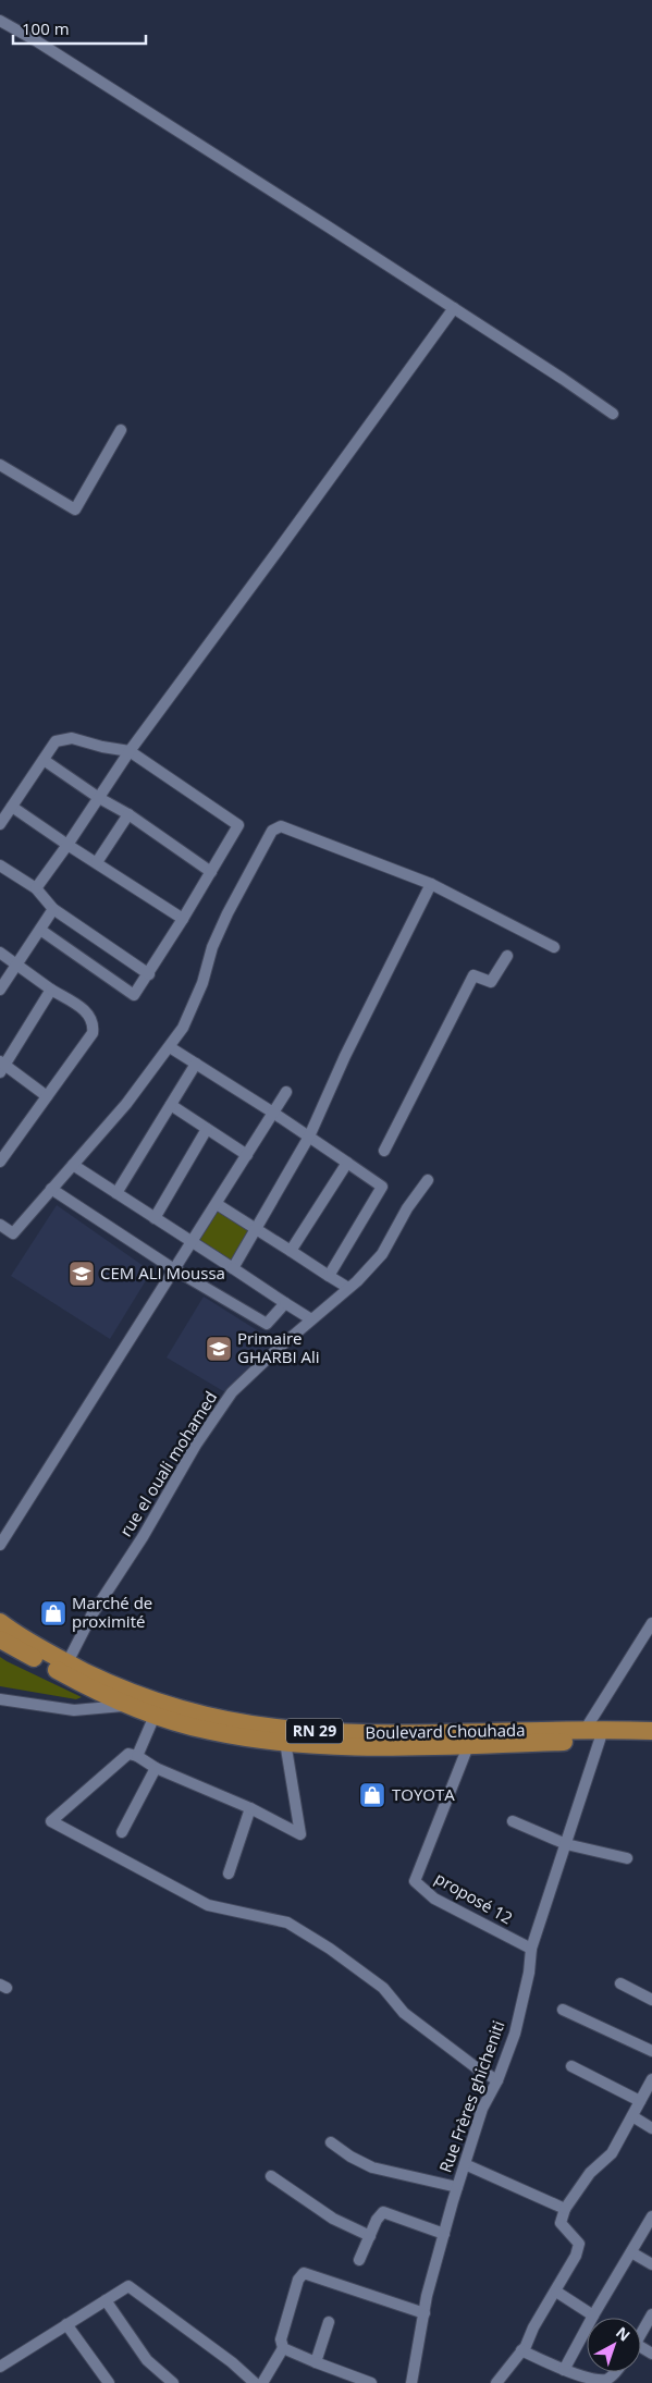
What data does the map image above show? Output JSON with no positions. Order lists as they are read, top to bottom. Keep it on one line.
{"streets":{"highway":["RN 29","Boulevard Chouhada"],"street":["rue el ouali mohamed","proposé 12","Rue Frères ghicheniti"]},"crossings":[["rue el ouali mohamed","Boulevard Chouhada"],["RN 29","Boulevard Chouhada"],["RN 29","proposé 12"],["RN 29","Rue Frères ghicheniti"],["Boulevard Chouhada","Rue Frères ghicheniti"],["proposé 12","Rue Frères ghicheniti"]],"places":{"school or university":["CEM ALI Moussa","Primaire GHARBI Ali"],"shop":["Marché de proximité","TOYOTA"]},"scale_bar":"100 m","north":"top right"}
